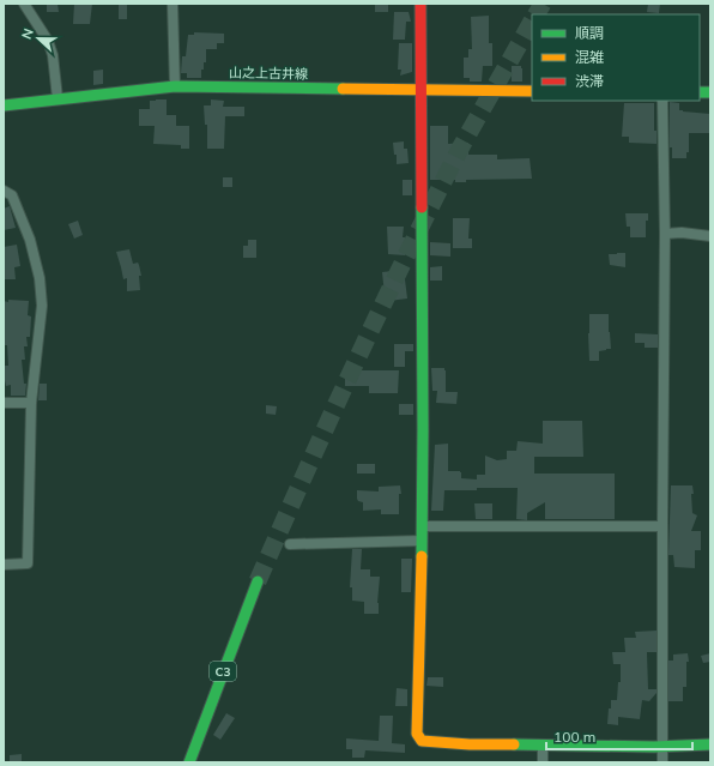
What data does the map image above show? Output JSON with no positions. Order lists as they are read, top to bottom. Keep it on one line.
{"streets":{"main road":["山之上古井線","C3"]},"legend":["順調","混雑","渋滞"],"scale_bar":"100 m","north":"left"}
